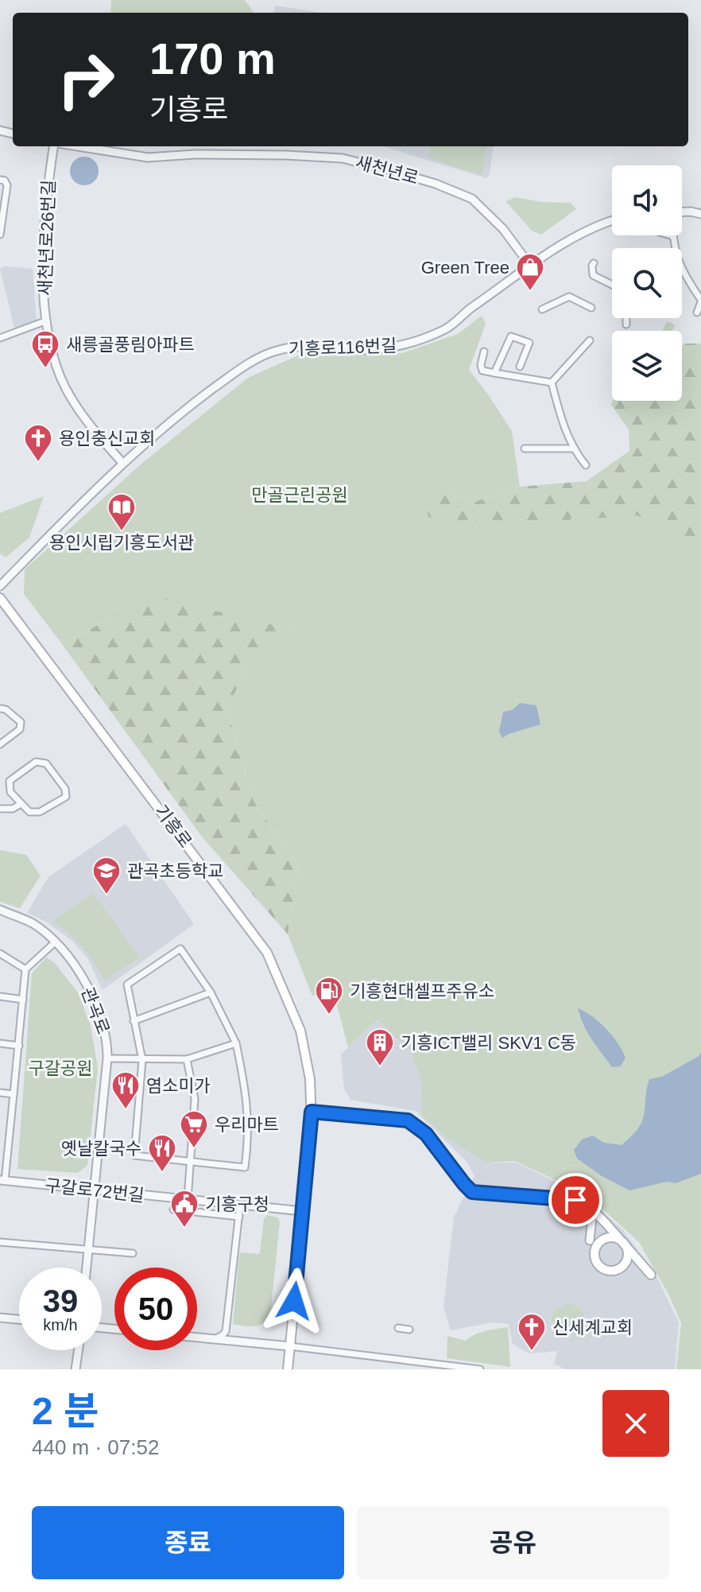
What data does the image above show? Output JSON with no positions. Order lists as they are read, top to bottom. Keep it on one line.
{"streets":{"main road":["기흥로"],"street":["새천년로","새천년로26번길","기흥로116번길","관곡로","구갈로72번길"]},"crossings":[["새천년로","기흥로116번길"],["새천년로26번길","기흥로116번길"],["기흥로","구갈로72번길"],["관곡로","구갈로72번길"]],"parks":["만골근린공원","구갈공원"],"places":{"shop":["Green Tree"],"bus stop":["새릉골풍림아파트"],"church":["용인충신교회","신세계교회"],"library":["용인시립기흥도서관"],"school or university":["관곡초등학교"],"fuel station":["기흥현대셀프주유소"],"building":["기흥ICT밸리 SKV1 C동"],"restaurant":["염소미가","옛날칼국수"],"supermarket":["우리마트"],"public building":["기흥구청"]},"page":{"turn":["170 m","기흥로"],"speed":"39 km/h","limit":"50","heading":["2 분","440 m · 07:52"],"buttons":["종료","공유"]}}
